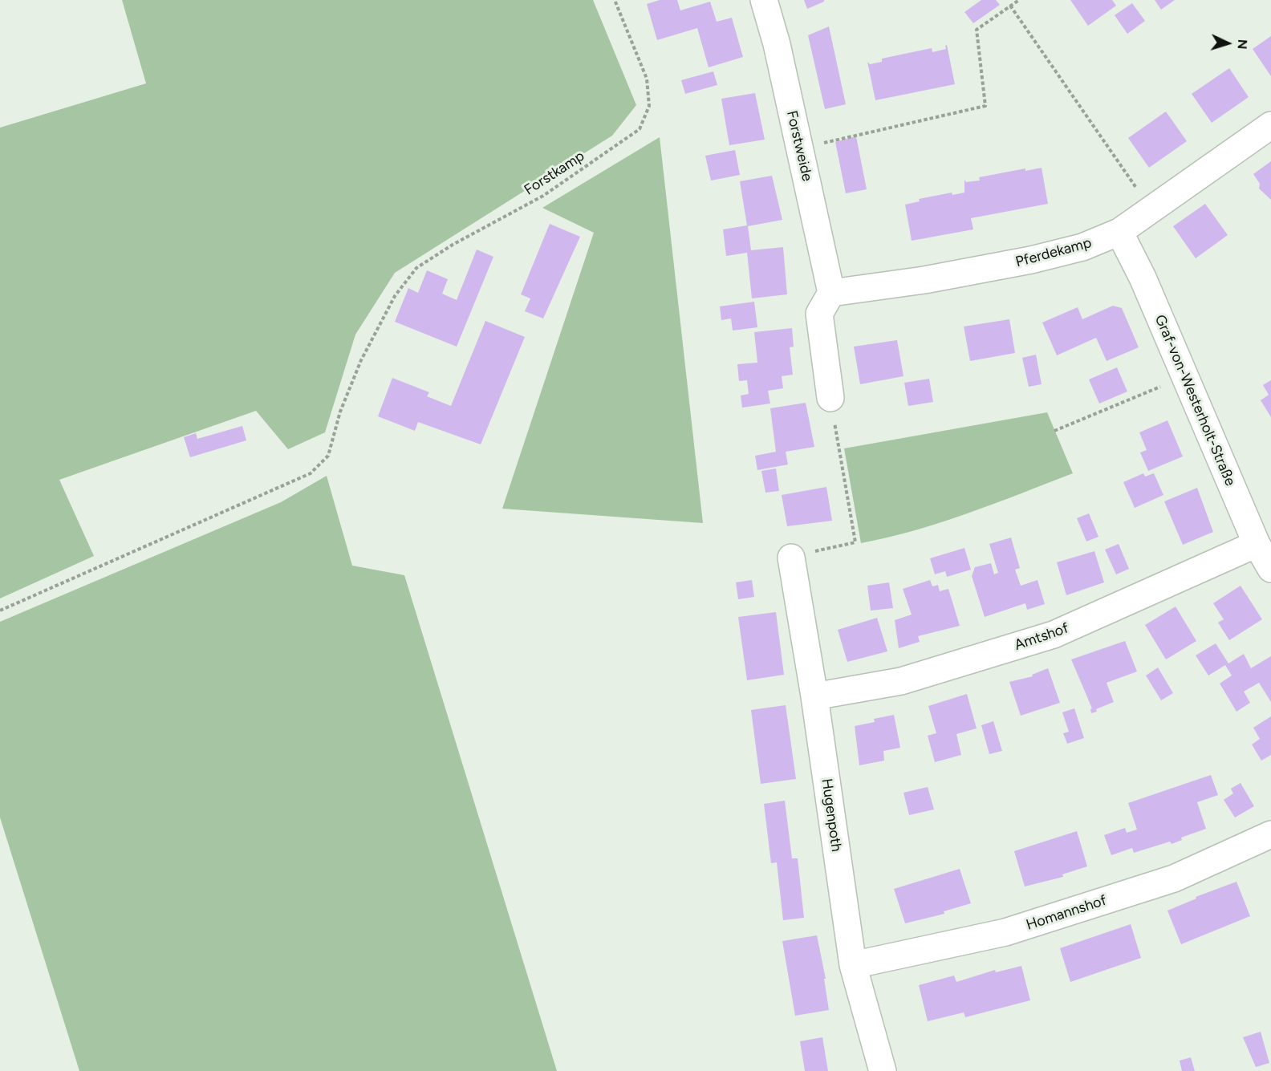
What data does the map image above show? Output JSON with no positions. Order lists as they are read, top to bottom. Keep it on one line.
{"streets":{"street":["Forstweide","Pferdekamp","Graf-von-Westerholt-Straße","Amtshof","Hugenpoth","Homannshof"],"path":["Forstkamp"]},"crossings":[["Forstweide","Pferdekamp"],["Pferdekamp","Graf-von-Westerholt-Straße"],["Graf-von-Westerholt-Straße","Amtshof"],["Amtshof","Hugenpoth"],["Hugenpoth","Homannshof"]],"north":"right"}
